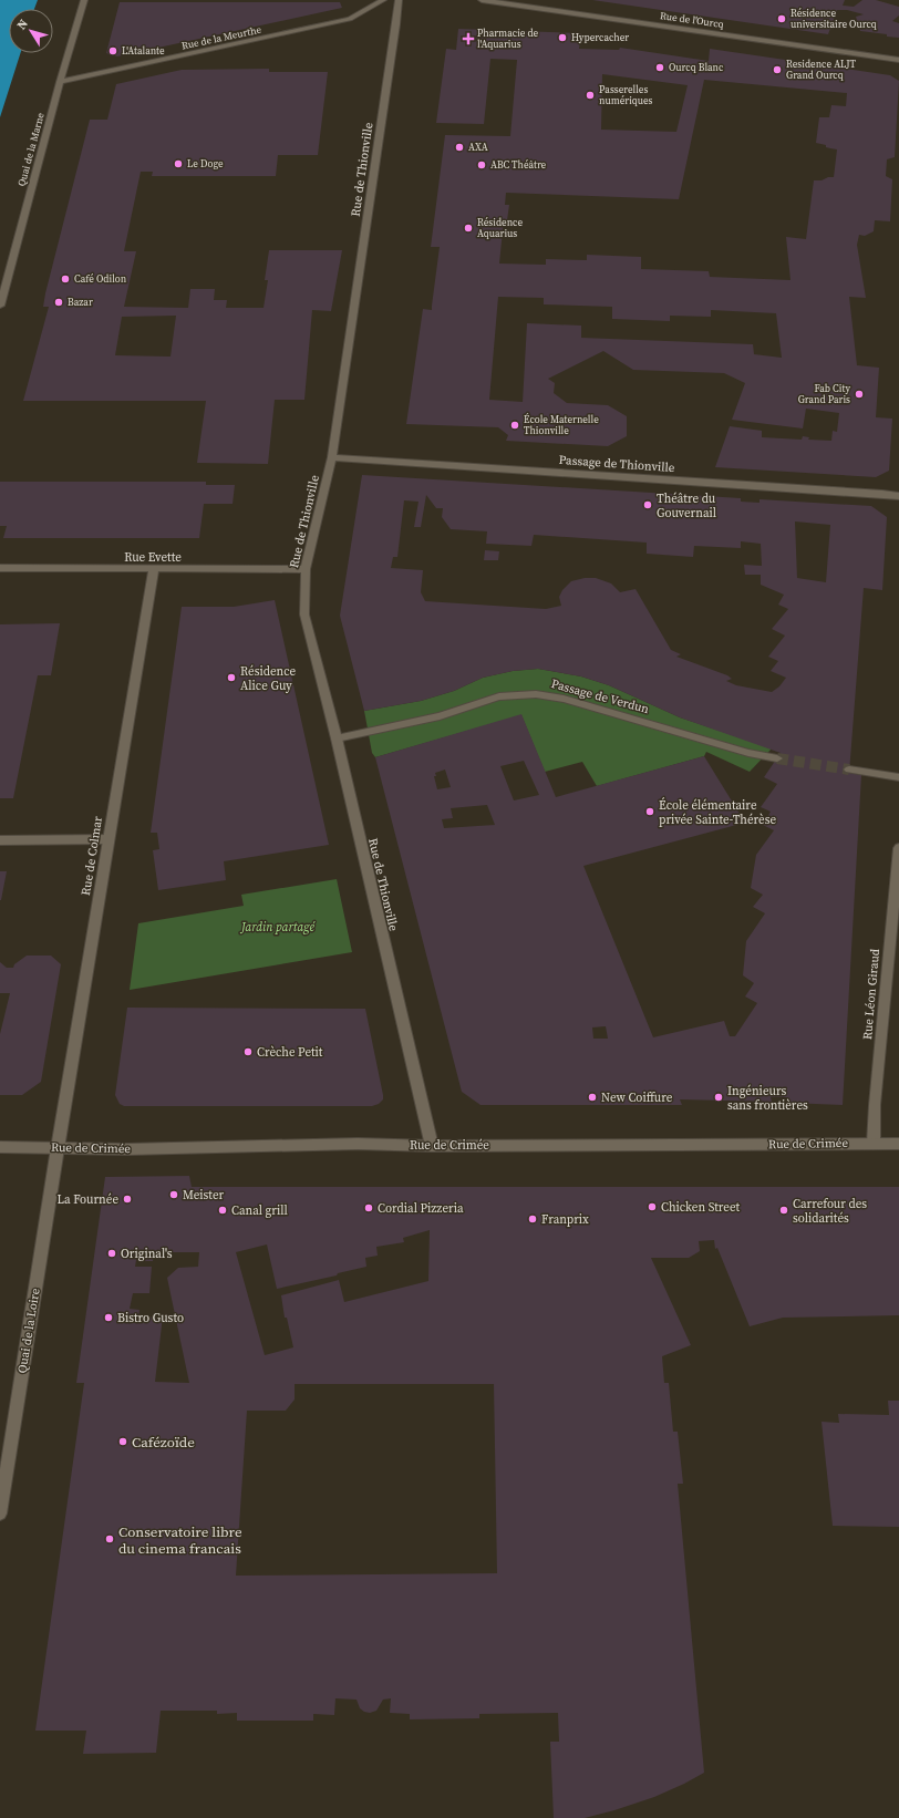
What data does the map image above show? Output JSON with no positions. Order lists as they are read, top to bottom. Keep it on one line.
{"streets":{"street":["Rue de l'Ourcq","Rue de la Meurthe","Quai de la Marne","Rue de Thionville","Passage de Thionville","Rue Evette","Passage de Verdun","Rue de Colmar","Rue Léon Giraud","Rue de Crimée","Quai de la Loire"]},"crossings":[["Rue de la Meurthe","Quai de la Marne"],["Rue de Thionville","Passage de Thionville"],["Rue de Thionville","Rue Evette"],["Rue de Thionville","Passage de Verdun"],["Rue de Thionville","Rue de Crimée"],["Rue Evette","Rue de Colmar"],["Rue de Colmar","Rue de Crimée"],["Rue de Colmar","Quai de la Loire"],["Rue Léon Giraud","Rue de Crimée"],["Rue de Crimée","Quai de la Loire"]],"parks":["Jardin partagé"],"places":{"other":["Résidence universitaire Ourcq","Hypercacher","L'Atalante","Ourcq Blanc","Residence ALJT Grand Ourcq","Passerelles numériques","AXA","Le Doge","ABC Théâtre","Résidence Aquarius","Café Odilon","Bazar","Fab City Grand Paris","École Maternelle Thionville","Théâtre du Gouvernail","Résidence Alice Guy","École élémentaire privée Sainte-Thérèse","Crèche Petit","New Coiffure","Ingénieurs sans frontières","Meister","La Fournée","Chicken Street","Cordial Pizzeria","Canal grill","Carrefour des solidarités","Franprix","Original's","Bistro Gusto","Cafézoïde","Conservatoire libre du cinema francais"],"health":["Pharmacie de l'Aquarius"]},"north":"top left"}
